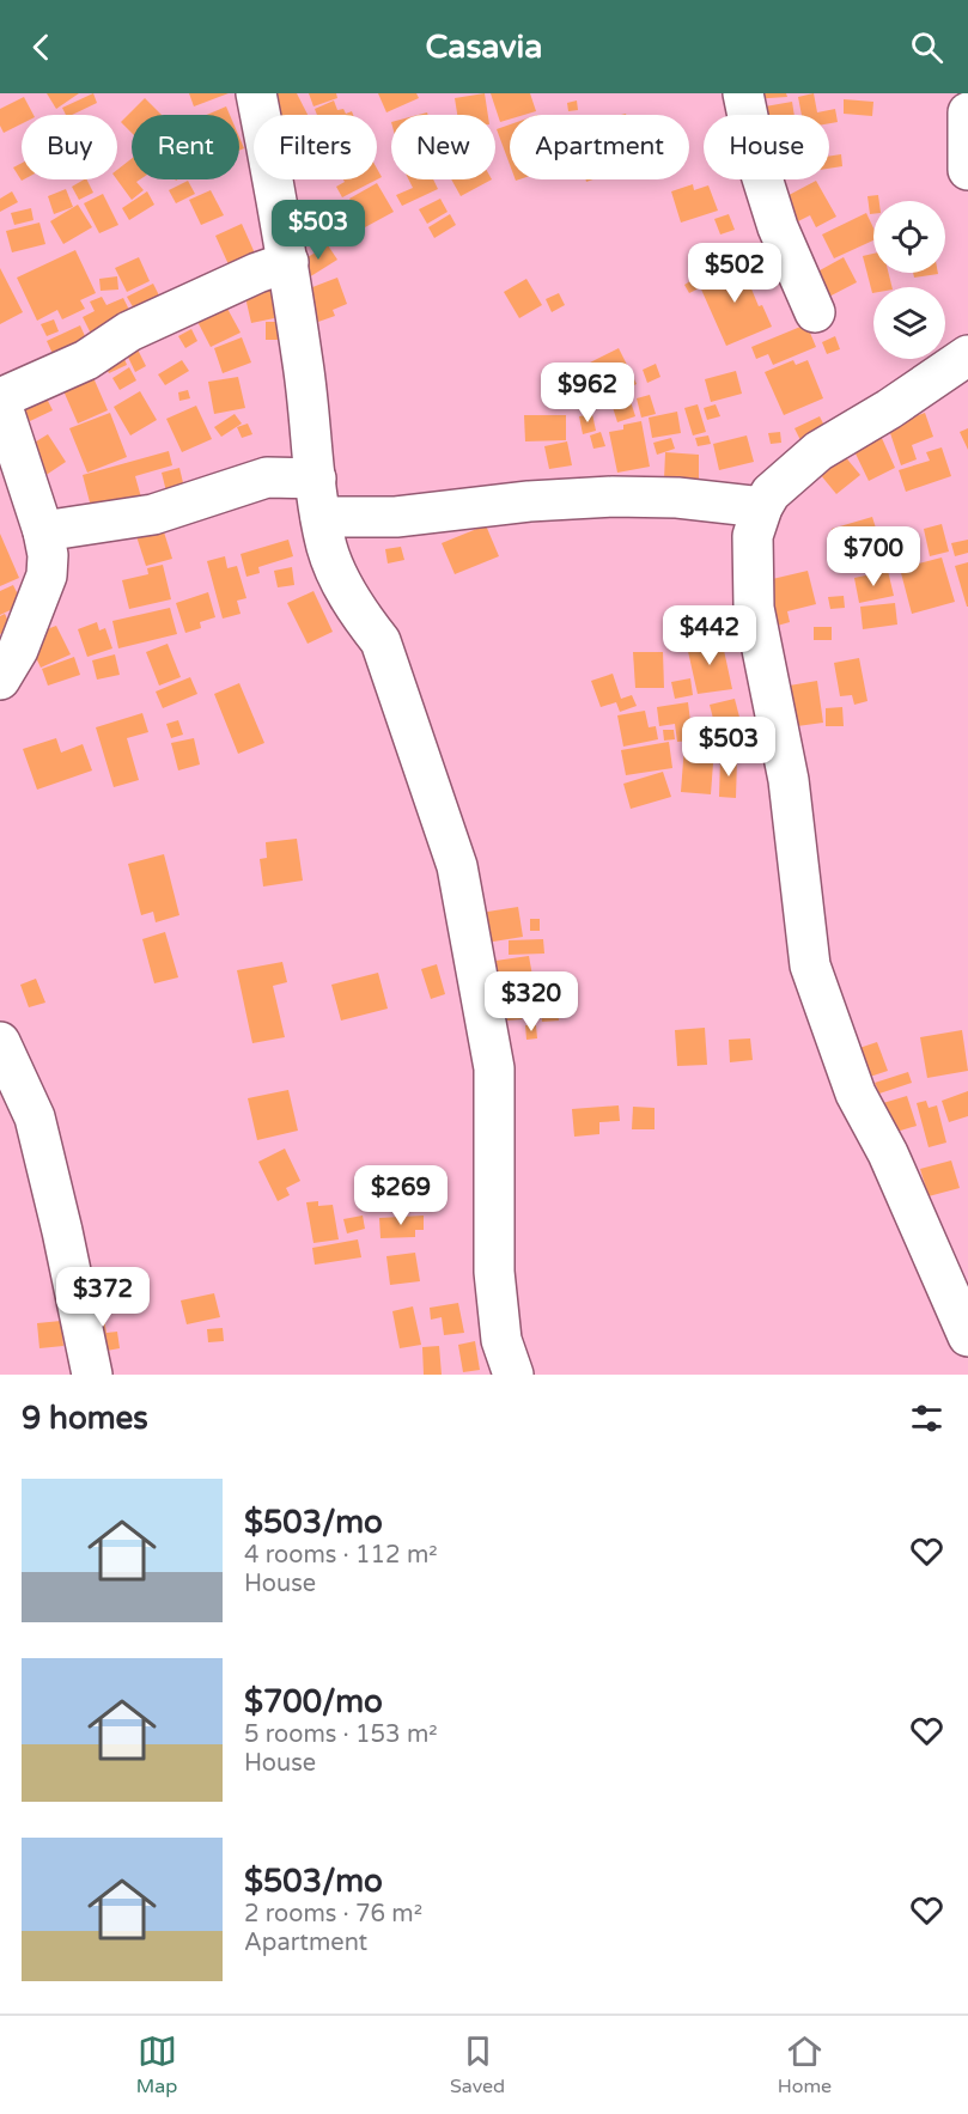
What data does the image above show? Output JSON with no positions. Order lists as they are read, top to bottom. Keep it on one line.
{"page":{"header":"Casavia","chip":["Buy","Rent","Filters","New","Apartment","House"],"price":["$503","$502","$962","$700","$442","$503","$320","$269","$372"],"heading":"9 homes","list":[{"name":"$503/mo","note":"4 rooms · 112 m² · House"},{"name":"$700/mo","note":"5 rooms · 153 m² · House"},{"name":"$503/mo","note":"2 rooms · 76 m² · Apartment"}],"tabs":["Map","Saved","Home"]}}
